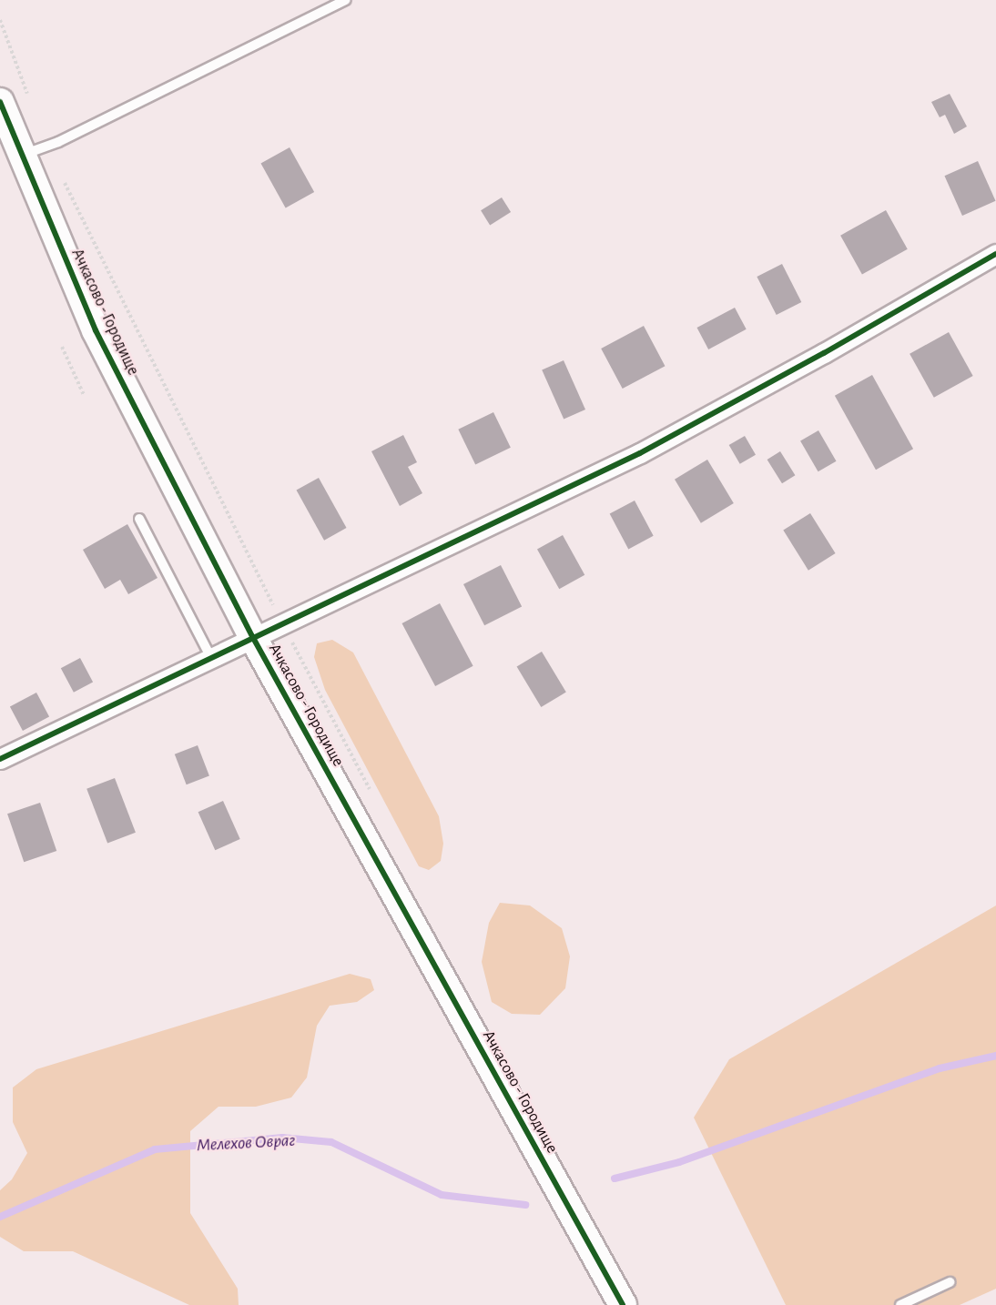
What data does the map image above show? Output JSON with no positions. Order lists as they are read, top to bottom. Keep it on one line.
{"streets":{"street":["Ачкасово - Городище"]},"water":["Мелехов Овраг"]}
